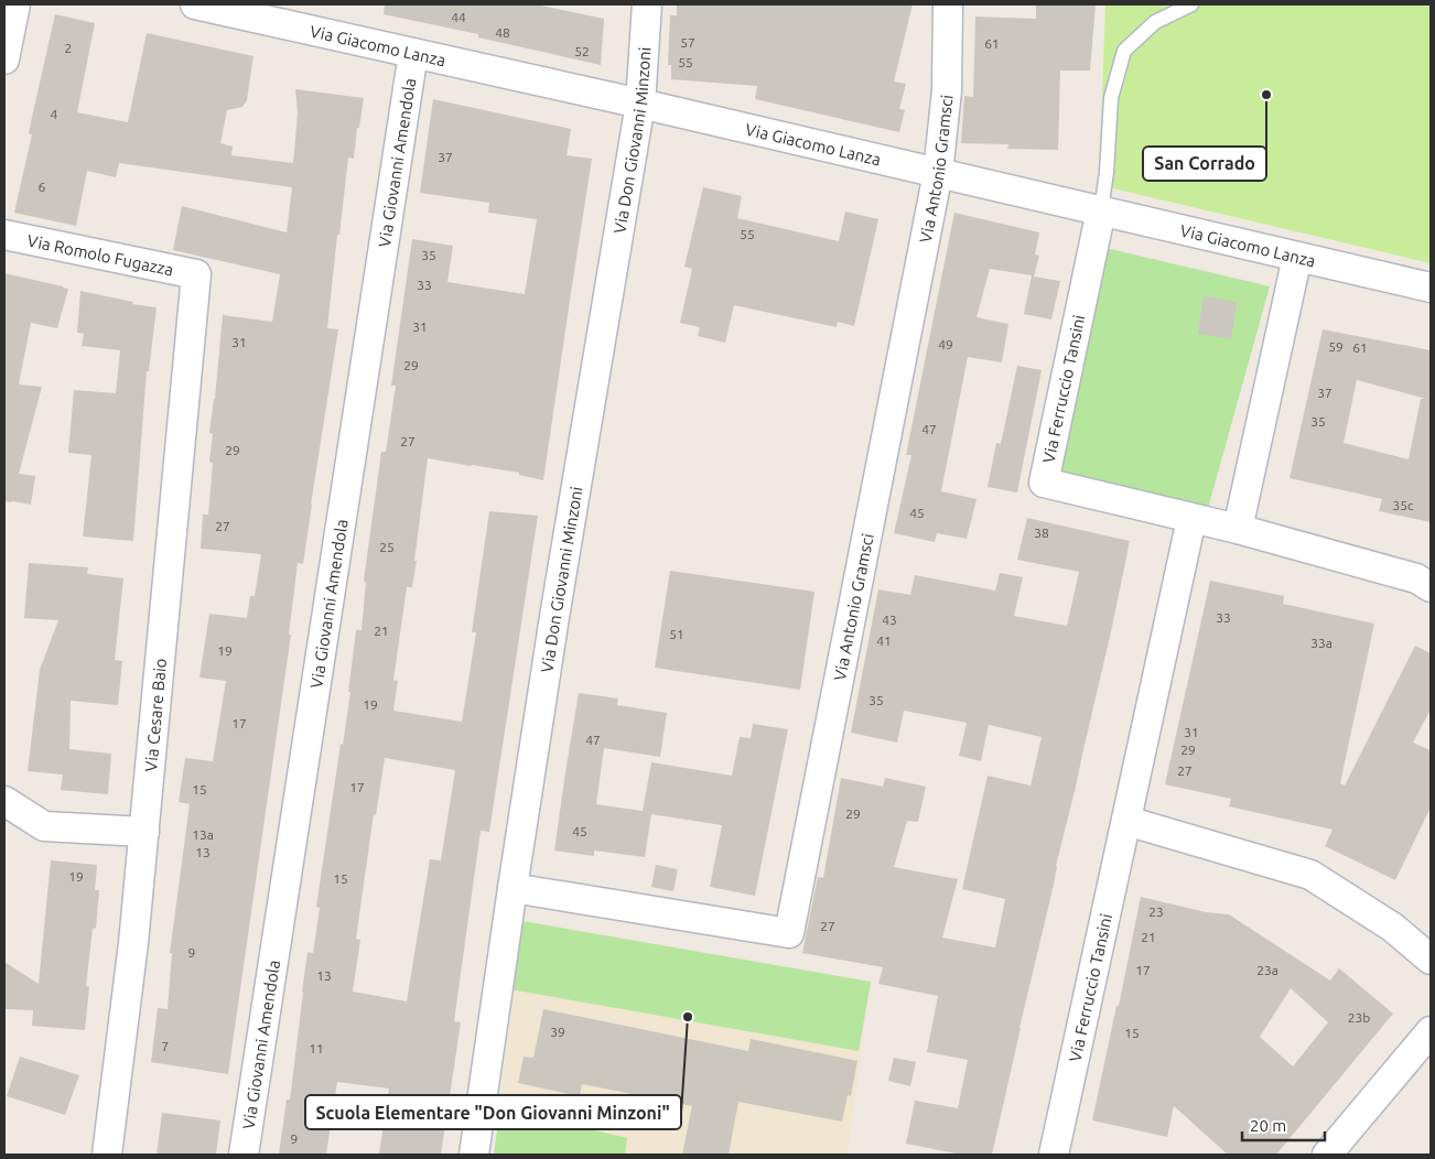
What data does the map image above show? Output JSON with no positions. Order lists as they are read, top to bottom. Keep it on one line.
{"streets":{"street":["Via Giacomo Lanza","Via Don Giovanni Minzoni","Via Giovanni Amendola","Via Antonio Gramsci","Via Romolo Fugazza","Via Ferruccio Tansini","Via Cesare Baio"]},"crossings":[["Via Giacomo Lanza","Via Don Giovanni Minzoni"],["Via Giacomo Lanza","Via Giovanni Amendola"],["Via Giacomo Lanza","Via Antonio Gramsci"],["Via Giacomo Lanza","Via Ferruccio Tansini"],["Via Don Giovanni Minzoni","Via Antonio Gramsci"],["Via Romolo Fugazza","Via Cesare Baio"]],"places":["San Corrado","Scuola Elementare \"Don Giovanni Minzoni\""],"house_numbers":["44","48","57","61","2","52","55","4","37","6","55","35","33","31","31","49","59","61","29","37","35","47","27","29","35c","45","27","38","25","33","43","21","51","41","33a","19","35","19","17","31","47","29","27","17","15","29","45","13a","13","19","15","23","27","21","9","17","23a","13","23b","39","15","7","11","9"],"scale_bar":"20 m"}
